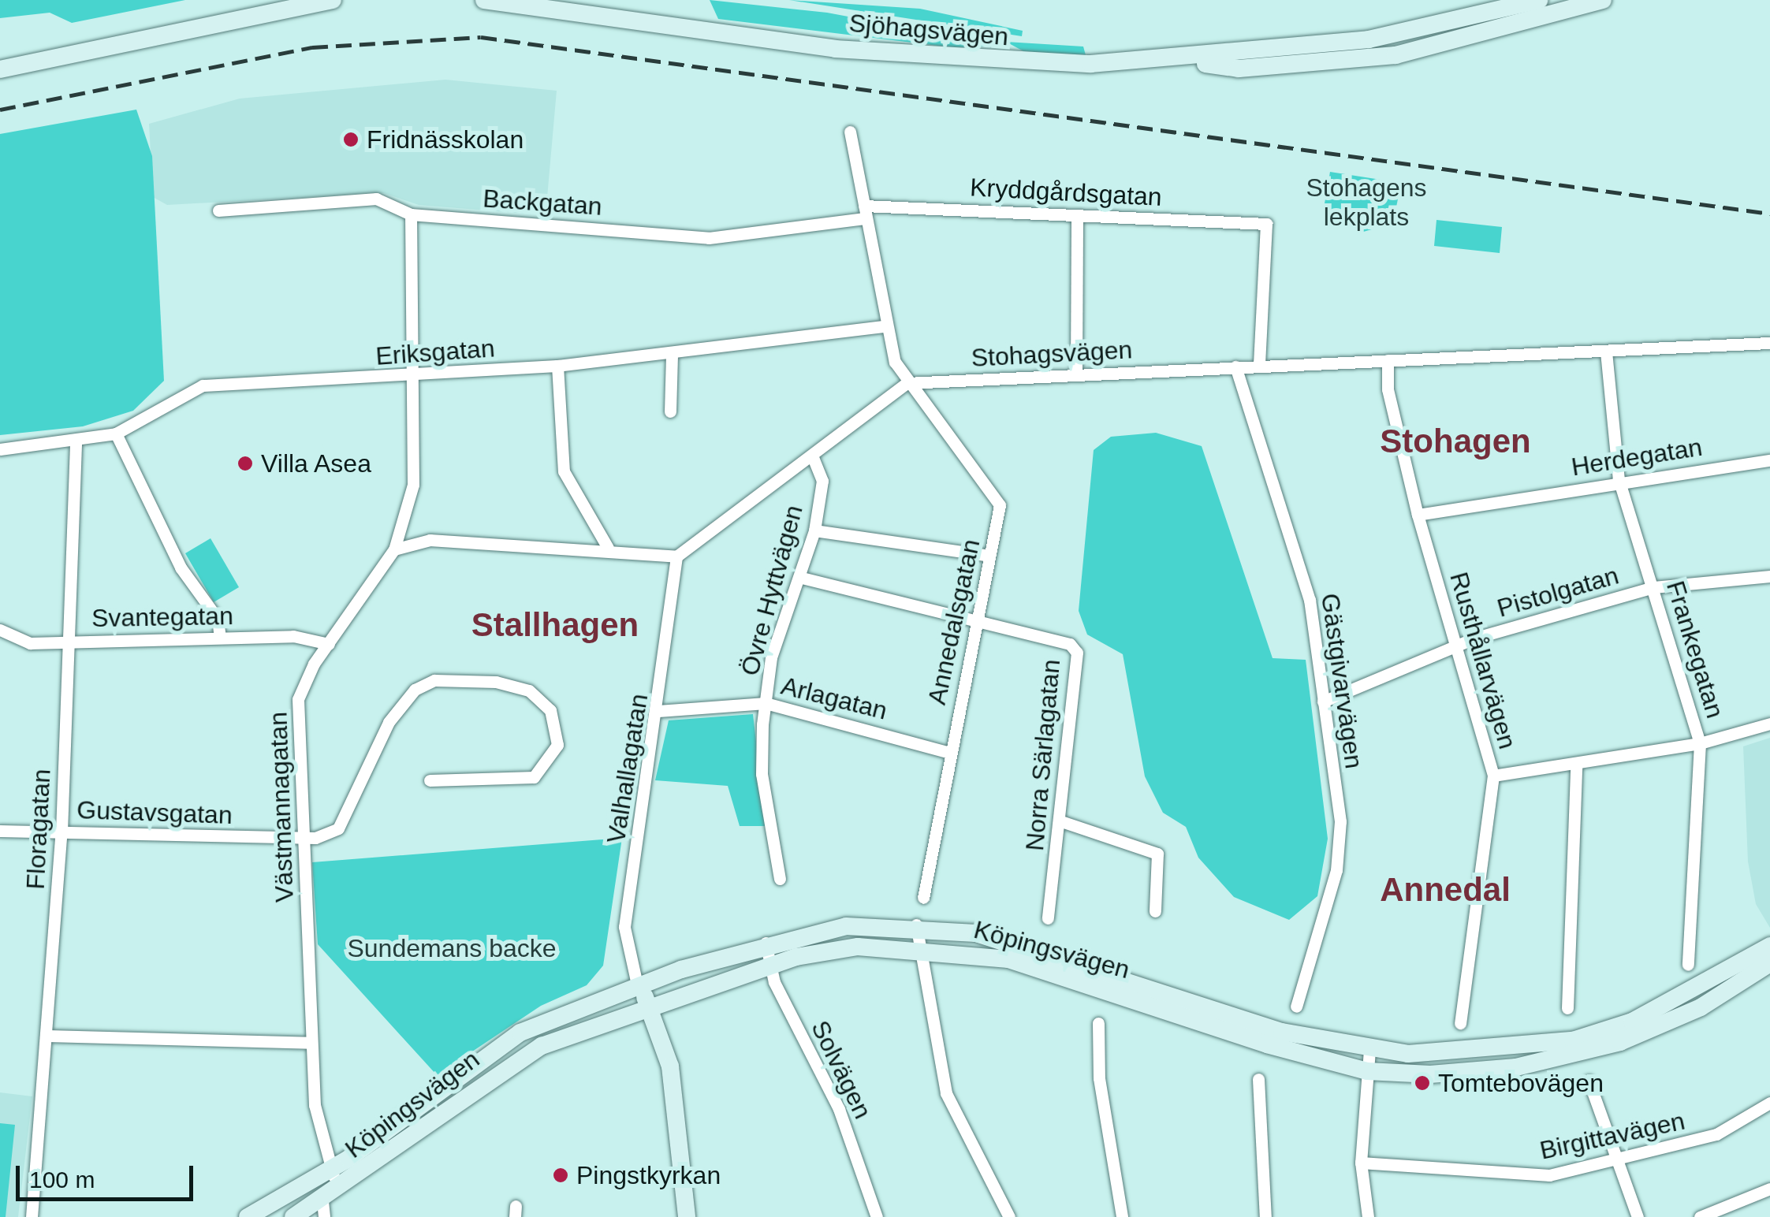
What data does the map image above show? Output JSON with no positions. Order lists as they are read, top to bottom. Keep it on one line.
{"streets":{"main road":["Sjöhagsvägen","Köpingsvägen"],"street":["Kryddgårdsgatan","Backgatan","Eriksgatan","Stohagsvägen","Herdegatan","Övre Hyttvägen","Pistolgatan","Svantegatan","Annedalsgatan","Frankegatan","Rusthållarvägen","Gästgivarvägen","Arlagatan","Norra Särlagatan","Valhallagatan","Västmannagatan","Gustavsgatan","Floragatan","Solvägen","Birgittavägen"]},"crossings":[["Kryddgårdsgatan","Backgatan"],["Kryddgårdsgatan","Stohagsvägen"],["Kryddgårdsgatan","Annedalsgatan"],["Backgatan","Annedalsgatan"],["Backgatan","Västmannagatan"],["Eriksgatan","Annedalsgatan"],["Eriksgatan","Västmannagatan"],["Eriksgatan","Floragatan"],["Stohagsvägen","Annedalsgatan"],["Stohagsvägen","Frankegatan"],["Stohagsvägen","Rusthållarvägen"],["Stohagsvägen","Gästgivarvägen"],["Herdegatan","Frankegatan"],["Herdegatan","Rusthållarvägen"],["Övre Hyttvägen","Arlagatan"],["Övre Hyttvägen","Norra Särlagatan"],["Pistolgatan","Frankegatan"],["Pistolgatan","Rusthållarvägen"],["Pistolgatan","Gästgivarvägen"],["Svantegatan","Västmannagatan"],["Svantegatan","Floragatan"],["Annedalsgatan","Arlagatan"],["Annedalsgatan","Norra Särlagatan"],["Arlagatan","Valhallagatan"],["Valhallagatan","Köpingsvägen"],["Västmannagatan","Gustavsgatan"],["Västmannagatan","Köpingsvägen"],["Gustavsgatan","Floragatan"],["Köpingsvägen","Solvägen"]],"districts":["Stohagen","Stallhagen","Annedal"],"parks":["Stohagens lekplats","Sundemans backe"],"places":["Fridnässkolan","Villa Asea","Tomtebovägen","Pingstkyrkan"],"scale_bar":"100 m"}
